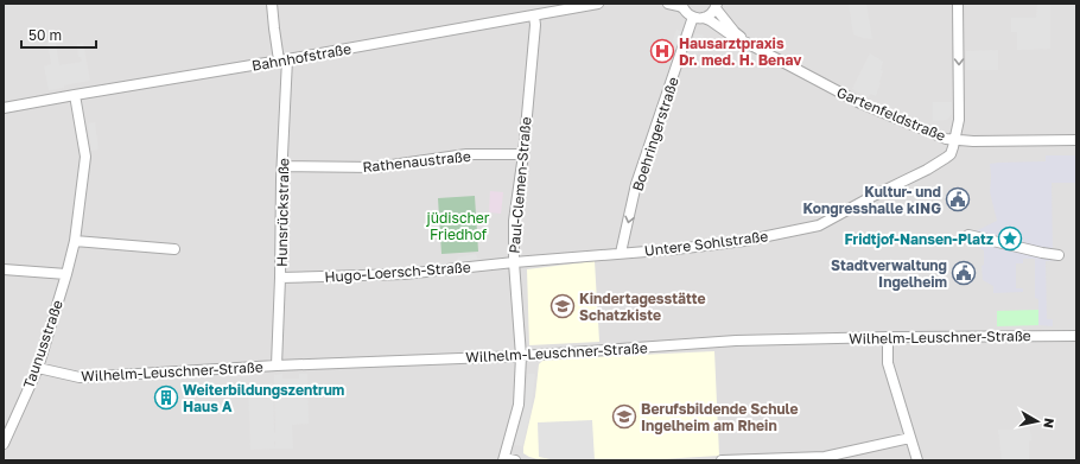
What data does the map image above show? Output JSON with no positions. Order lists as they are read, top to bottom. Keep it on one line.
{"streets":{"street":["Bahnhofstraße","Gartenfeldstraße","Boehringerstraße","Rathenaustraße","Paul-Clemen-Straße","Hunsrückstraße","Untere Sohlstraße","Hugo-Loersch-Straße","Wilhelm-Leuschner-Straße","Taunusstraße"]},"crossings":[["Bahnhofstraße","Paul-Clemen-Straße"],["Bahnhofstraße","Hunsrückstraße"],["Bahnhofstraße","Taunusstraße"],["Gartenfeldstraße","Boehringerstraße"],["Gartenfeldstraße","Untere Sohlstraße"],["Boehringerstraße","Untere Sohlstraße"],["Rathenaustraße","Paul-Clemen-Straße"],["Rathenaustraße","Hunsrückstraße"],["Paul-Clemen-Straße","Untere Sohlstraße"],["Paul-Clemen-Straße","Hugo-Loersch-Straße"],["Paul-Clemen-Straße","Wilhelm-Leuschner-Straße"],["Hunsrückstraße","Hugo-Loersch-Straße"],["Hunsrückstraße","Wilhelm-Leuschner-Straße"],["Untere Sohlstraße","Hugo-Loersch-Straße"],["Wilhelm-Leuschner-Straße","Taunusstraße"]],"one_way":["Boehringerstraße"],"parks":["jüdischer Friedhof"],"places":{"hospital":["Hausarztpraxis Dr. med. H. Benav"],"public building":["Kultur- und Kongresshalle kING","Stadtverwaltung Ingelheim"],"place":["Fridtjof-Nansen-Platz"],"school or university":["Kindertagesstätte Schatzkiste","Berufsbildende Schule Ingelheim am Rhein"],"building":["Weiterbildungszentrum Haus A"]},"scale_bar":"50 m","north":"right"}
